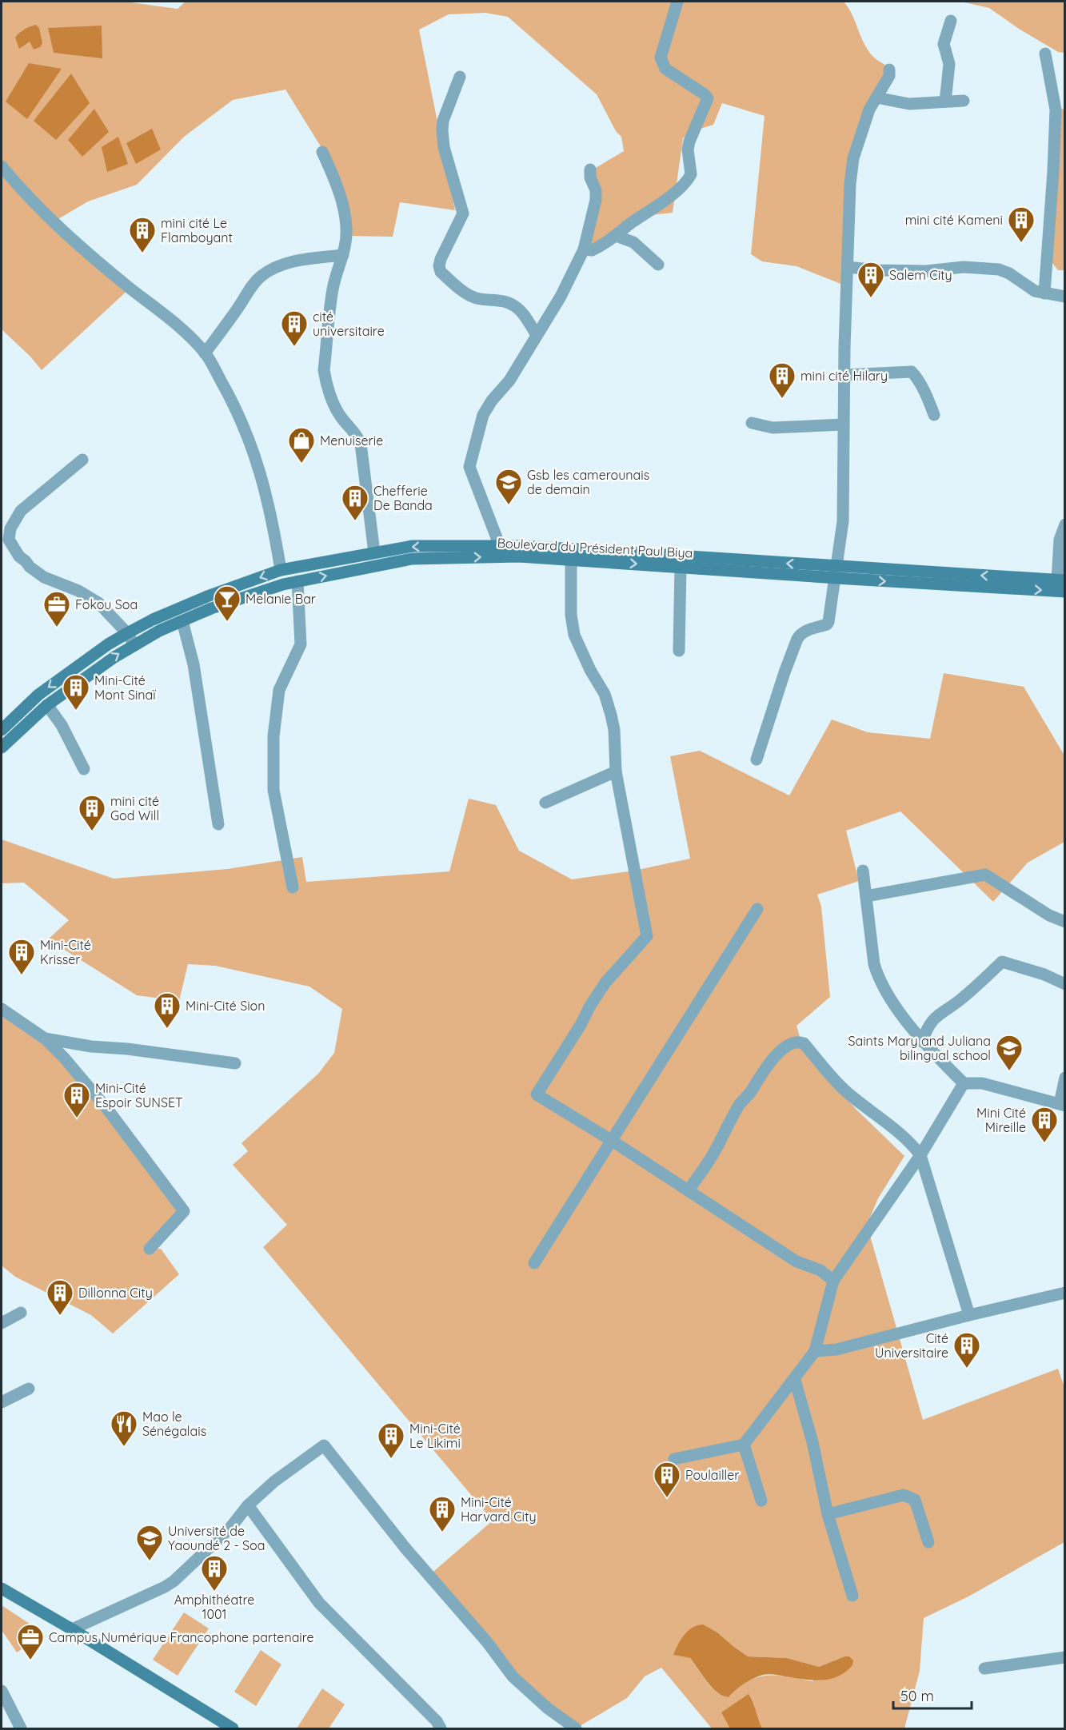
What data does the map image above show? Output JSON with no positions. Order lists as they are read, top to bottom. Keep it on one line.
{"streets":{"main road":["Boulevard du Président Paul Biya"]},"places":{"building":["mini cité Kameni","mini cité Le Flamboyant","Salem City","cité universitaire","mini cité Hilary","Chefferie De Banda","Mini-Cité Mont Sinaï","mini cité God Will","Mini-Cité Krisser","Mini-Cité Sion","Mini-Cité Espoir SUNSET","Mini Cité Mireille","Dillonna City","Cité Universitaire","Mini-Cité Le Likimi","Poulailler","Mini-Cité Harvard City","Amphithéatre 1001"],"shop":["Menuiserie"],"school or university":["Gsb les camerounais de demain","Saints Mary and Juliana bilingual school","Université de Yaoundé 2 - Soa"],"bar":["Melanie Bar"],"office":["Fokou Soa","Campus Numérique Francophone partenaire"],"restaurant":["Mao le Sénégalais"]},"scale_bar":"50 m"}
